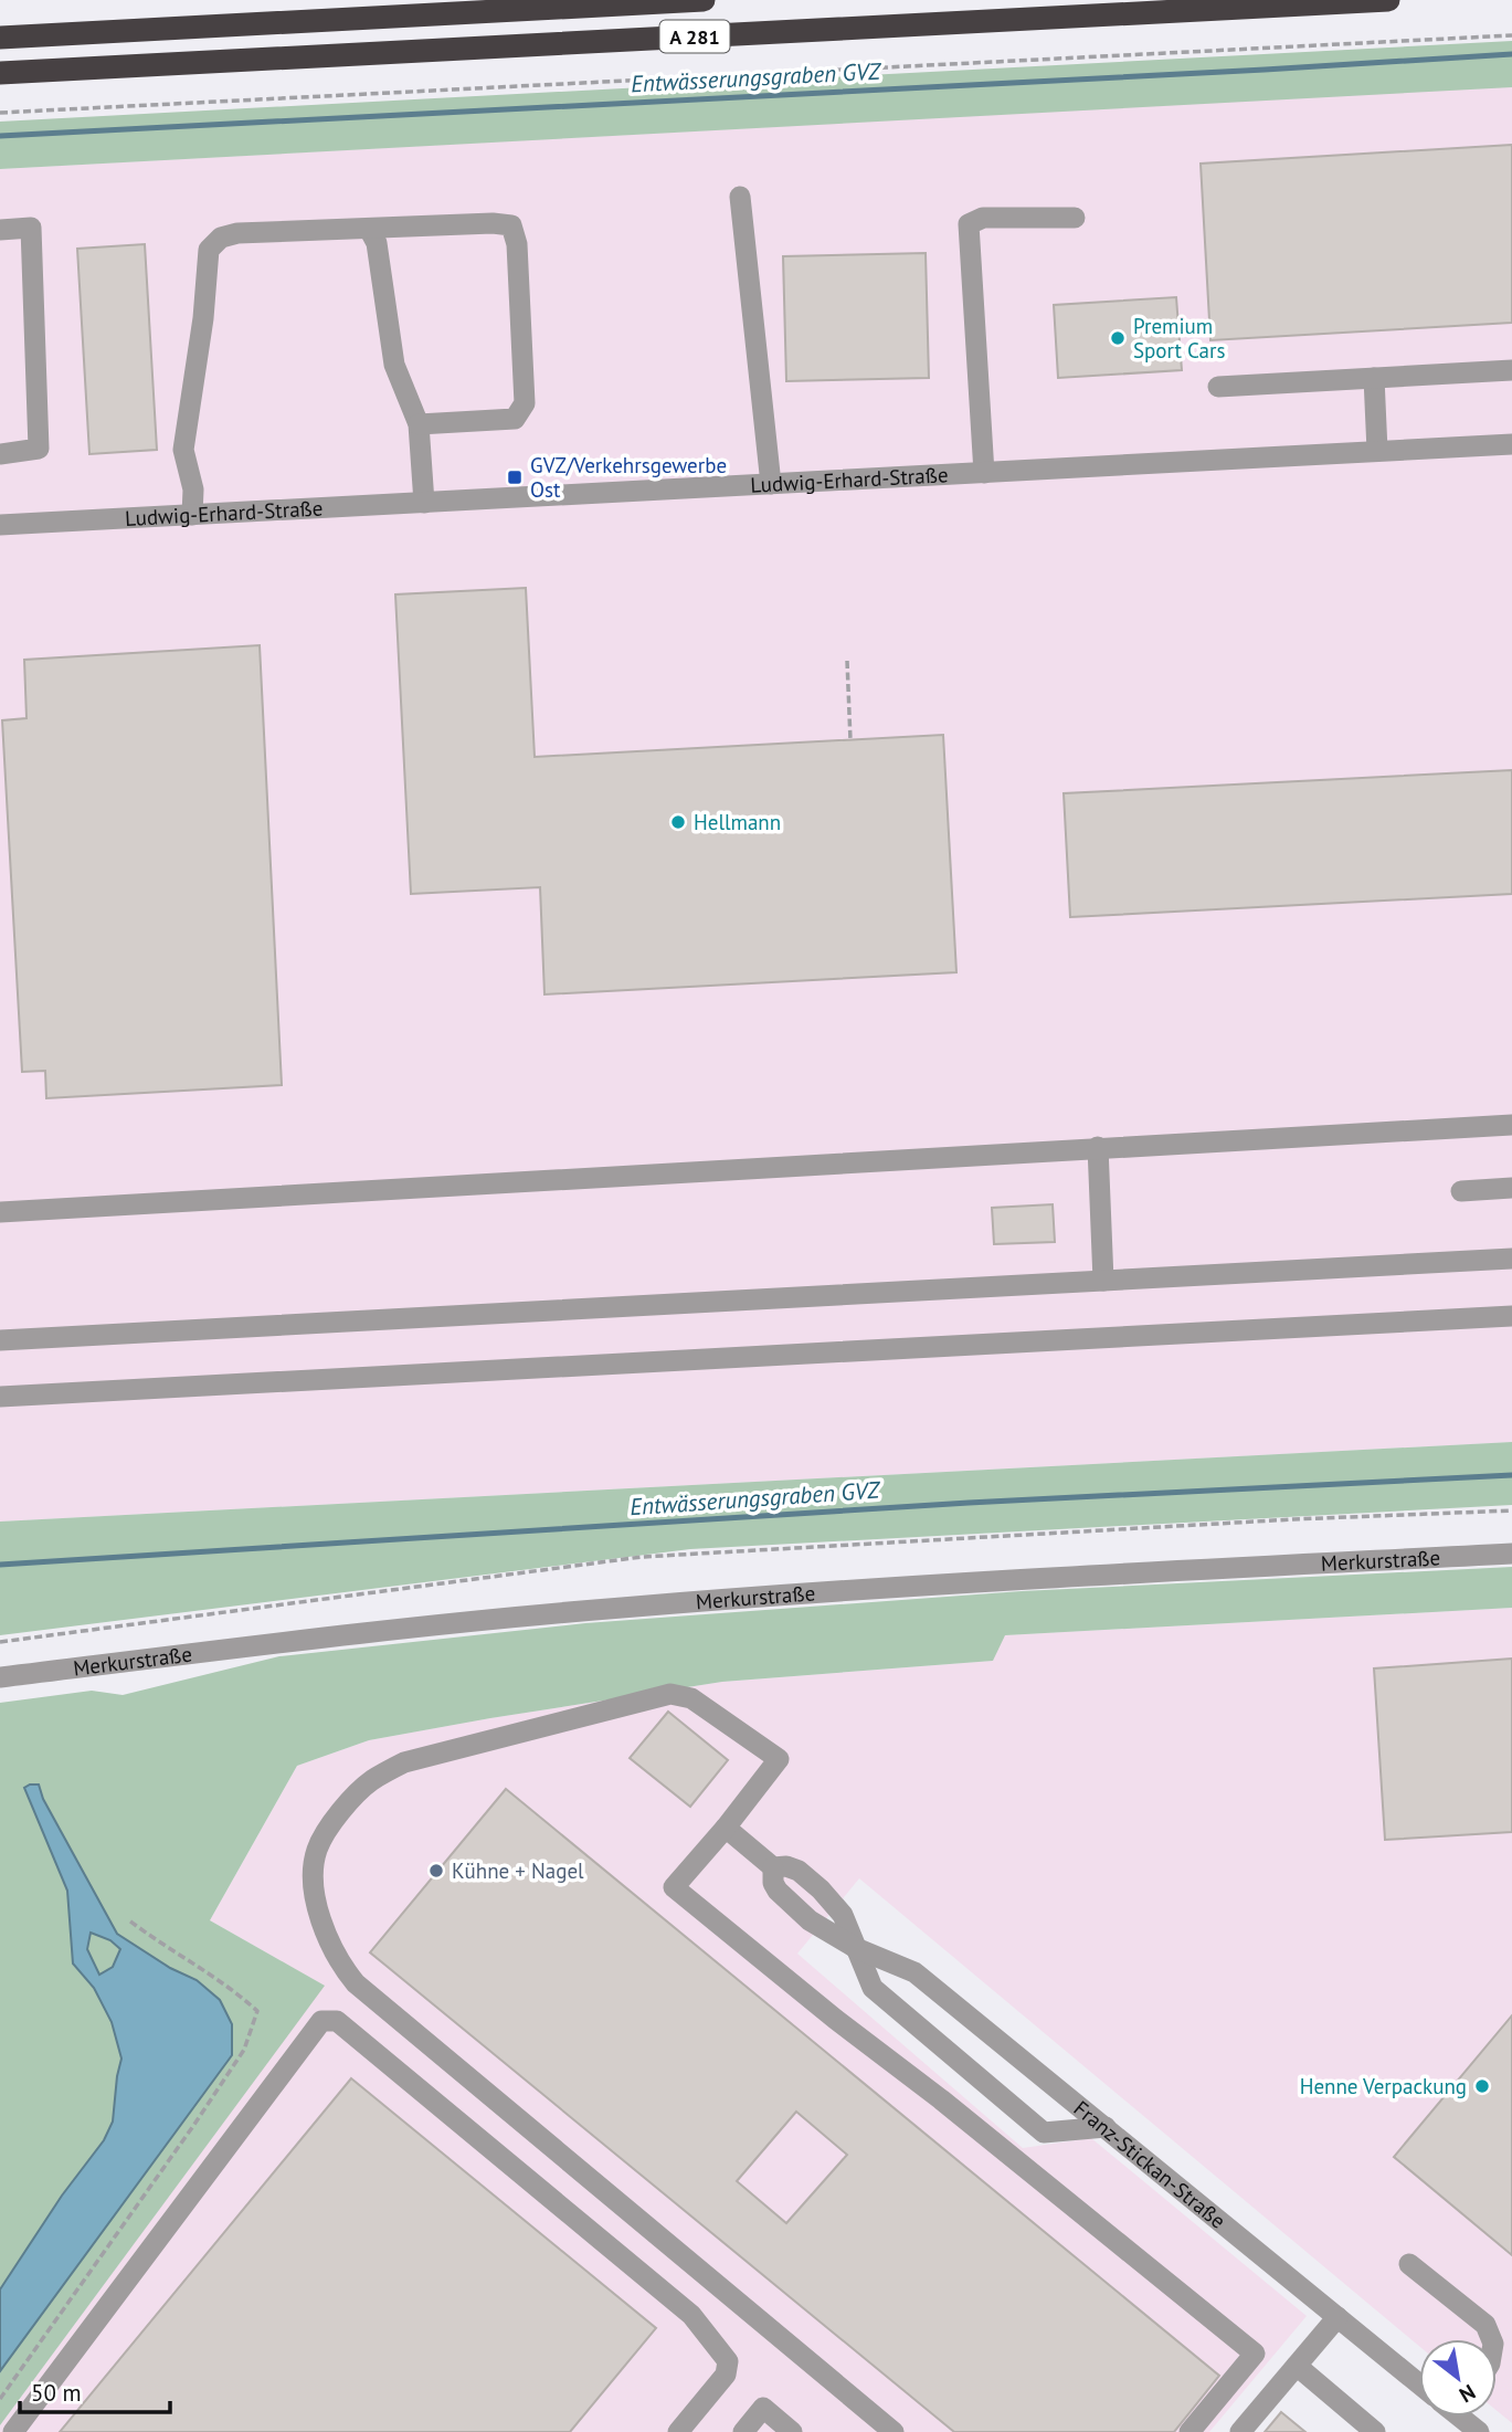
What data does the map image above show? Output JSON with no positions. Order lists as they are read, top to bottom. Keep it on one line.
{"streets":{"highway":["A 281"],"street":["Ludwig-Erhard-Straße","Merkurstraße","Franz-Stickan-Straße"]},"water":["Entwässerungsgraben GVZ"],"places":{"other":["Premium Sport Cars","Hellmann","Kühne + Nagel","Henne Verpackung"],"transit":["GVZ/Verkehrsgewerbe Ost"]},"scale_bar":"50 m","north":"bottom right"}
